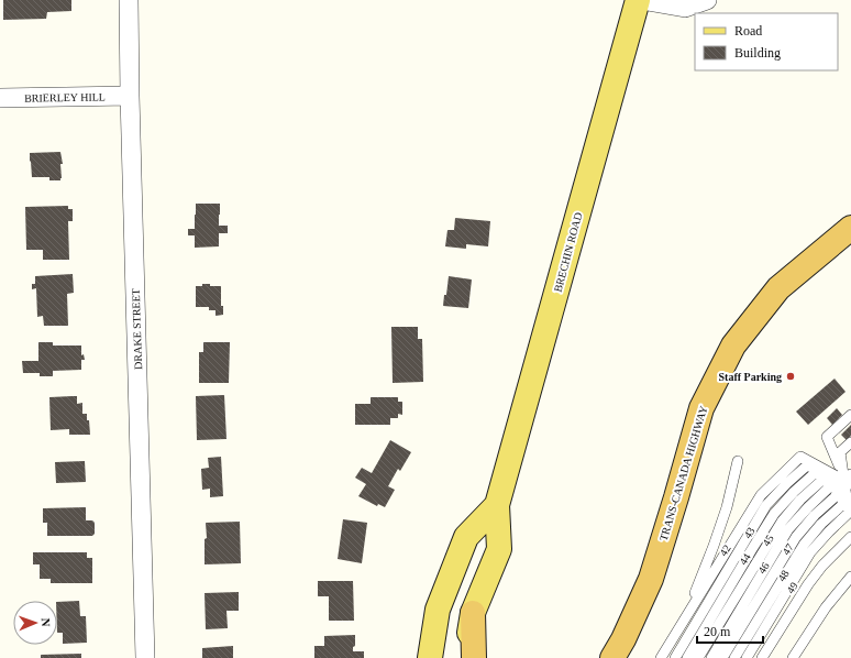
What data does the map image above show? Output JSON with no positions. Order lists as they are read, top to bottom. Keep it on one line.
{"streets":{"highway":["TRANS-CANADA HIGHWAY"],"main road":["BRECHIN ROAD"],"street":["BRIERLEY HILL","DRAKE STREET"],"lane":["43","45","47","42","44","46","48","49"]},"crossings":[["BRIERLEY HILL","DRAKE STREET"],["43","42"],["43","48"],["45","44"],["47","46"],["42","48"]],"places":["Staff Parking"],"legend":["Road","Building"],"scale_bar":"20 m","north":"right"}
